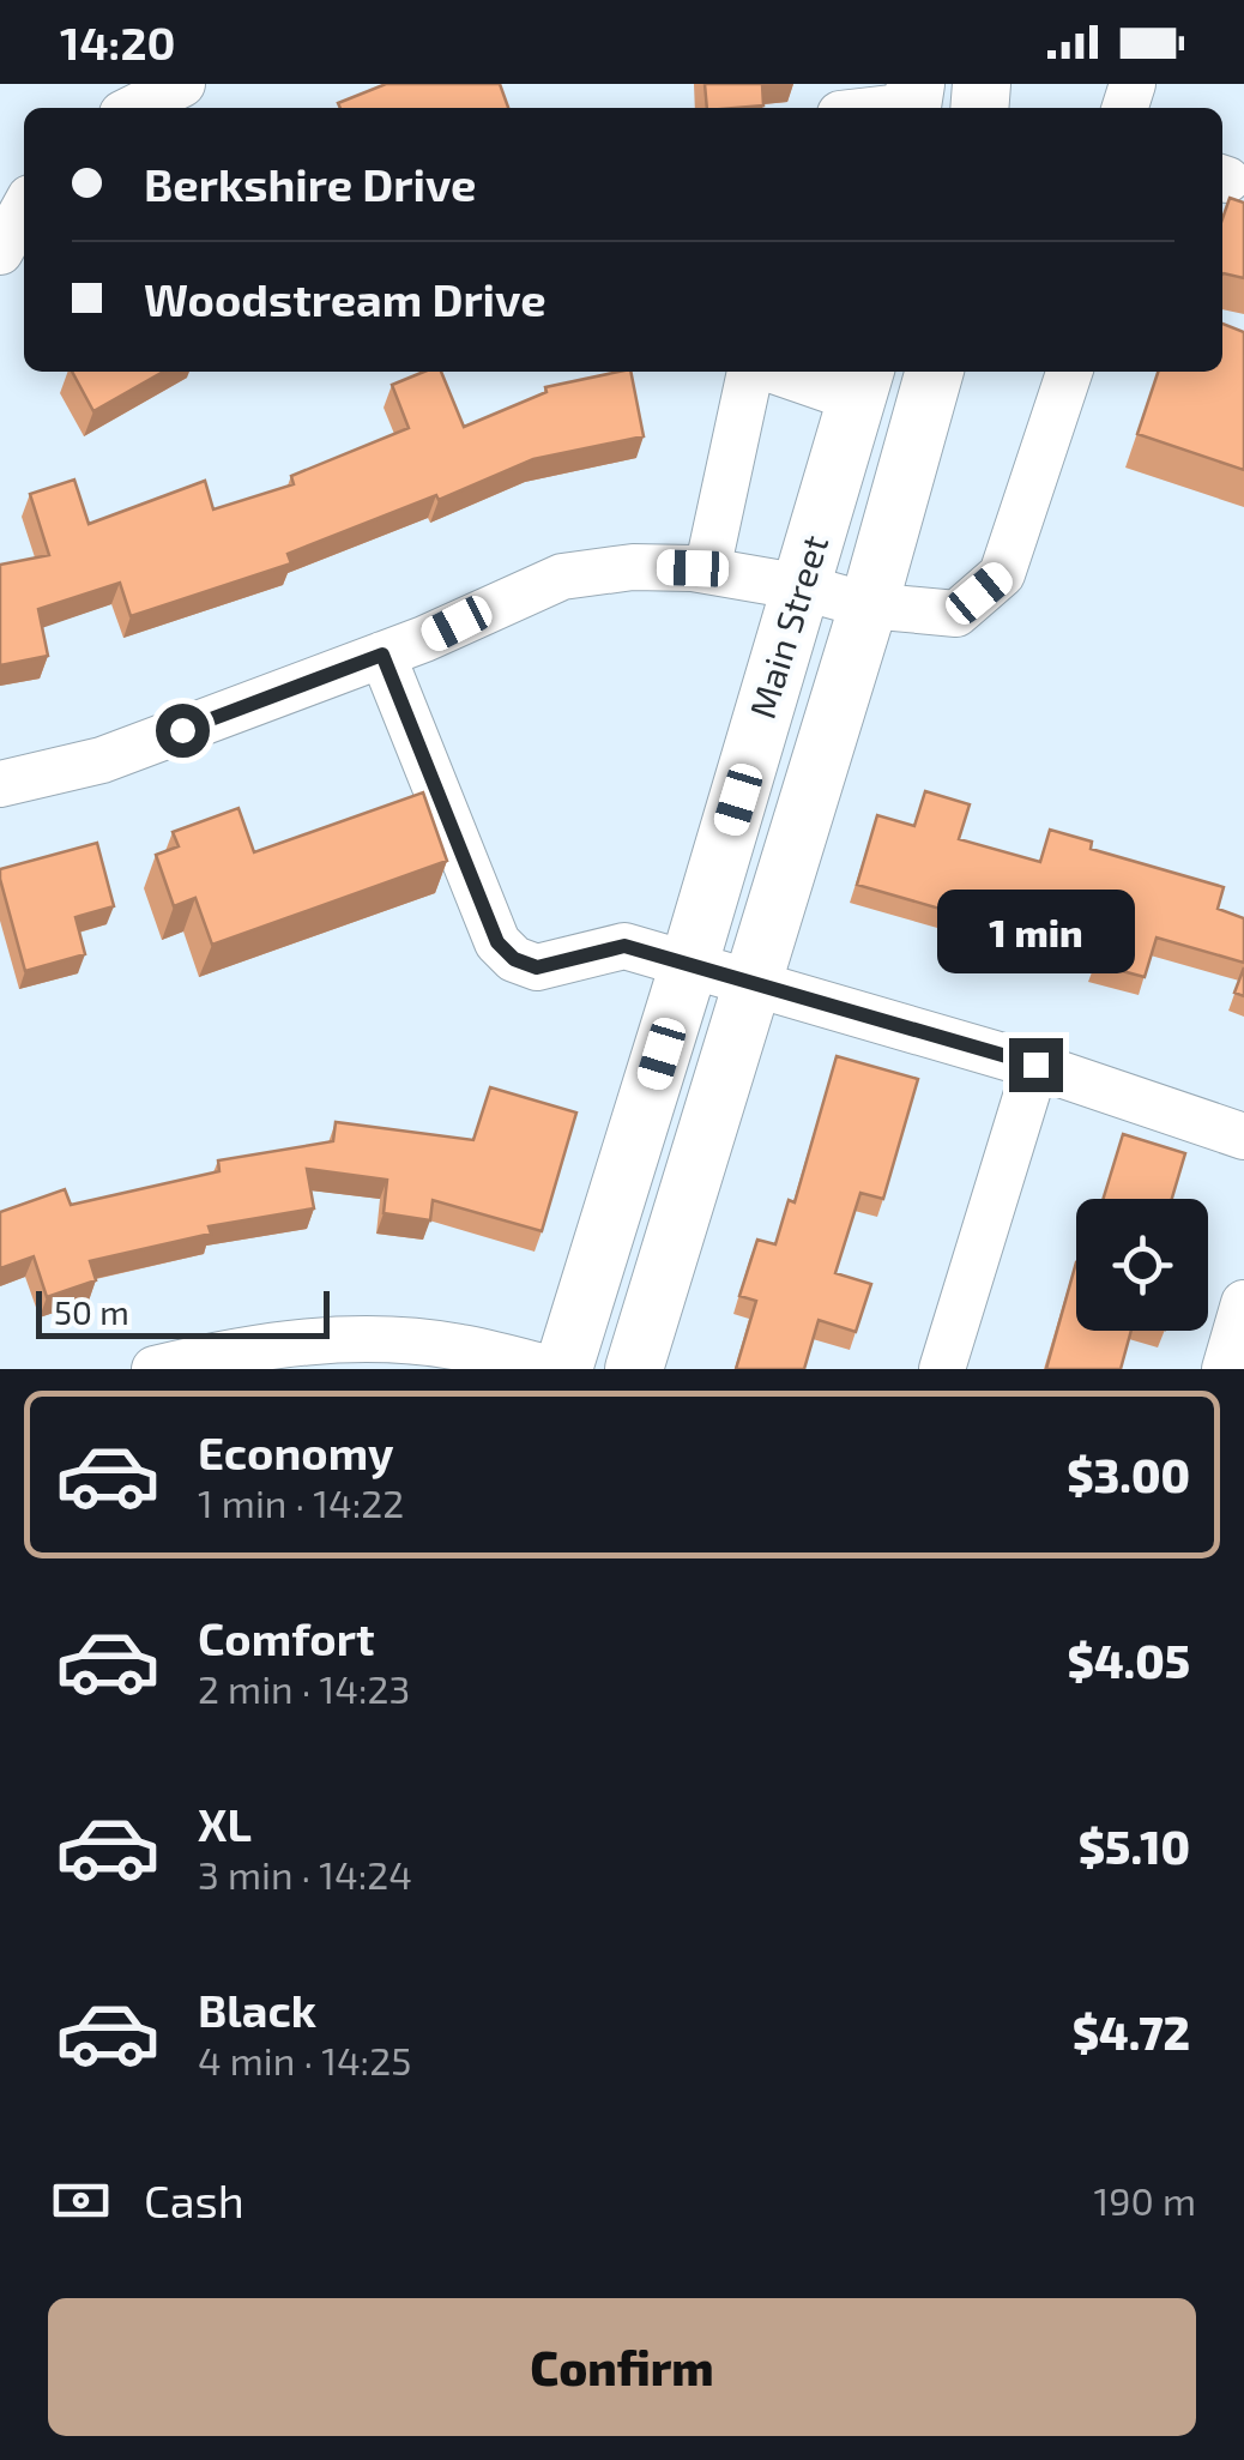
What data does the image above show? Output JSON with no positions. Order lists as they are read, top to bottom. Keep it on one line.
{"streets":{"main road":["Main Street"]},"scale_bar":"50 m","page":{"status":"14:20","banner":["Berkshire Drive","Woodstream Drive"],"bubble":"1 min","scale":"50 m","list":[{"name":"Economy","note":"1 min · 14:22","value":"$3.00"},{"name":"Comfort","note":"2 min · 14:23","value":"$4.05"},{"name":"XL","note":"3 min · 14:24","value":"$5.10"},{"name":"Black","note":"4 min · 14:25","value":"$4.72"}],"pay":["Cash","190 m"],"buttons":"Confirm"}}
